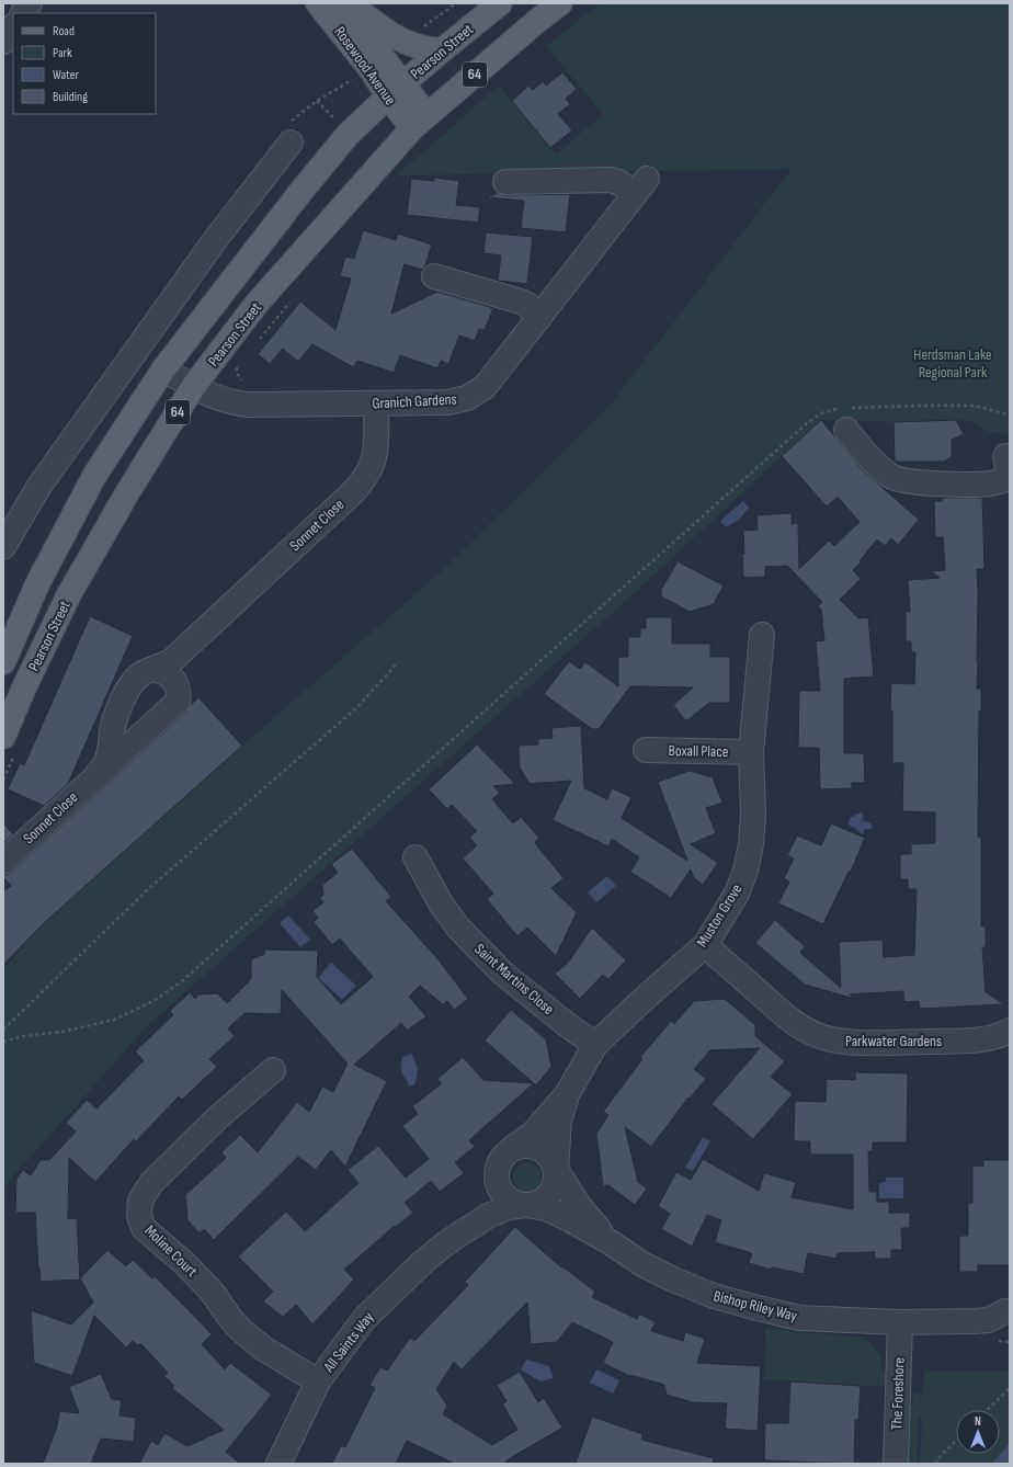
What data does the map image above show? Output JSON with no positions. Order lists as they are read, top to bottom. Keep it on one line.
{"streets":{"main road":["Pearson Street","Rosewood Avenue","64"],"street":["Granich Gardens","Sonnet Close","Boxall Place","Muston Grove","Saint Martins Close","Parkwater Gardens","Moline Court","Bishop Riley Way","All Saints Way","The Foreshore"]},"crossings":[["Pearson Street","Rosewood Avenue"],["Pearson Street","Granich Gardens"],["Granich Gardens","Sonnet Close"],["Boxall Place","Muston Grove"],["Muston Grove","Saint Martins Close"],["Muston Grove","Parkwater Gardens"],["Moline Court","All Saints Way"],["Bishop Riley Way","The Foreshore"]],"parks":["Herdsman Lake Regional Park"],"legend":["Road","Park","Water","Building"],"north":"top"}
